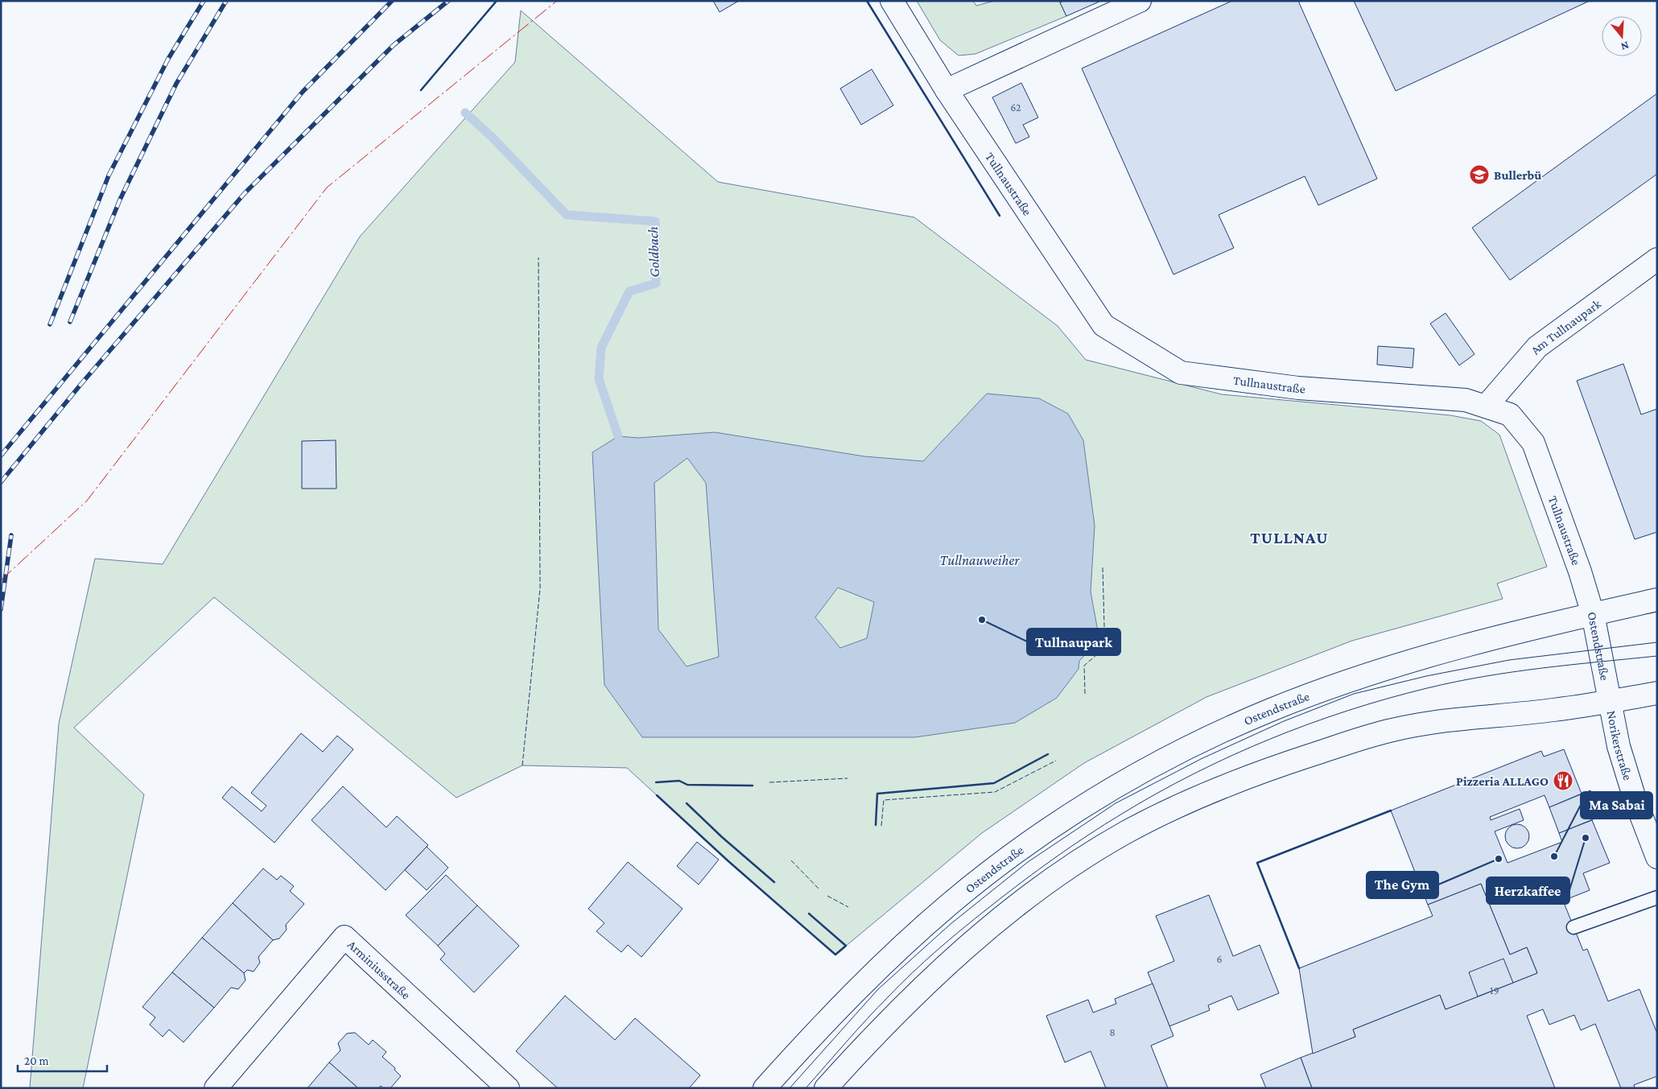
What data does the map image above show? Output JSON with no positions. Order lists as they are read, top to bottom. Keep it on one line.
{"streets":{"street":["Tullnaustraße","Am Tullnaupark","Ostendstraße","Norikerstraße","Arminiusstraße"]},"crossings":[["Tullnaustraße","Am Tullnaupark"],["Tullnaustraße","Ostendstraße"],["Ostendstraße","Norikerstraße"]],"districts":["TULLNAU"],"water":["Goldbach","Tullnauweiher"],"places":{"school or university":["Bullerbü"],"other":["Tullnaupark","Herzkaffee","Ma Sabai","The Gym"],"restaurant":["Pizzeria ALLAGO"]},"house_numbers":["62","6","19","8"],"scale_bar":"20 m","north":"bottom"}
